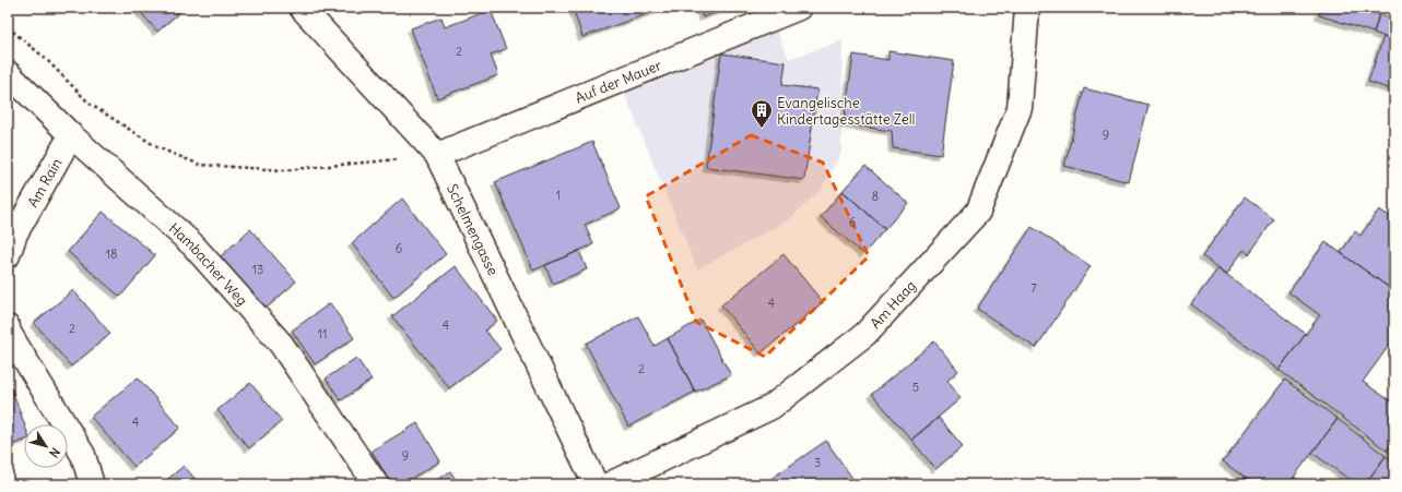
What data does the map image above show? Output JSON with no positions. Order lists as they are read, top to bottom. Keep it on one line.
{"streets":{"street":["Auf der Mauer","Am Rain","Schelmengasse","Hambacher Weg","Am Haag"]},"crossings":[["Auf der Mauer","Schelmengasse"],["Am Rain","Hambacher Weg"]],"places":{"building":["Evangelische Kindertagesstätte Zell"]},"house_numbers":["2","9","1","8","6","6","18","13","7","4","4","2","11","2","5","4","9","3"],"north":"bottom right"}
